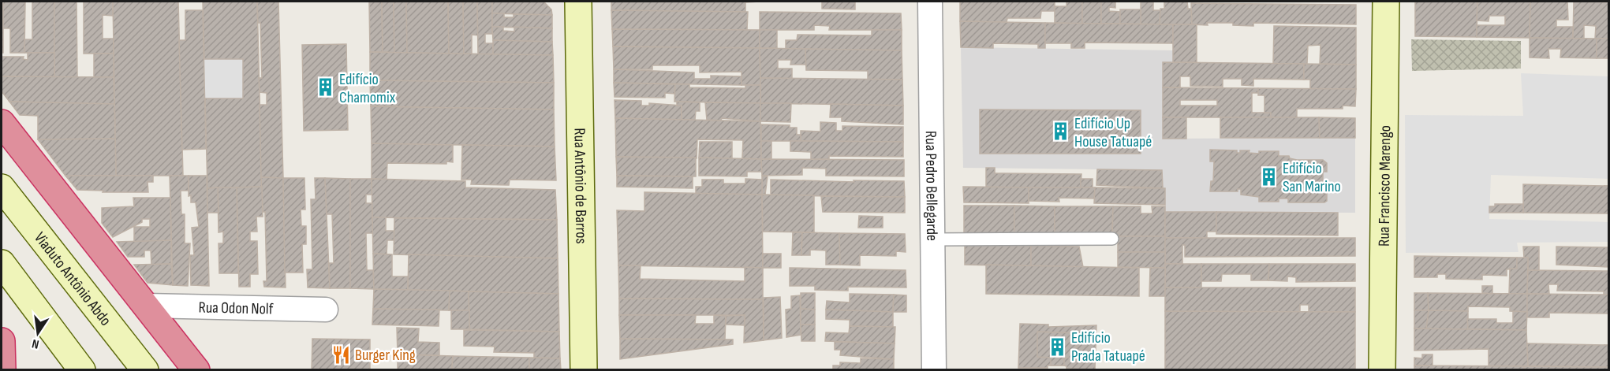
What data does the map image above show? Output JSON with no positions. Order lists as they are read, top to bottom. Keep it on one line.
{"streets":{"main road":["Rua Antônio de Barros","Rua Francisco Marengo","Viaduto Antônio Abdo"],"street":["Rua Pedro Bellegarde","Rua Odon Nolf"]},"places":{"building":["Edifício Chamomix","Edifício Up House Tatuapé","Edifício San Marino","Edifício Prada Tatuapé"],"restaurant":["Burger King"]},"north":"bottom"}
